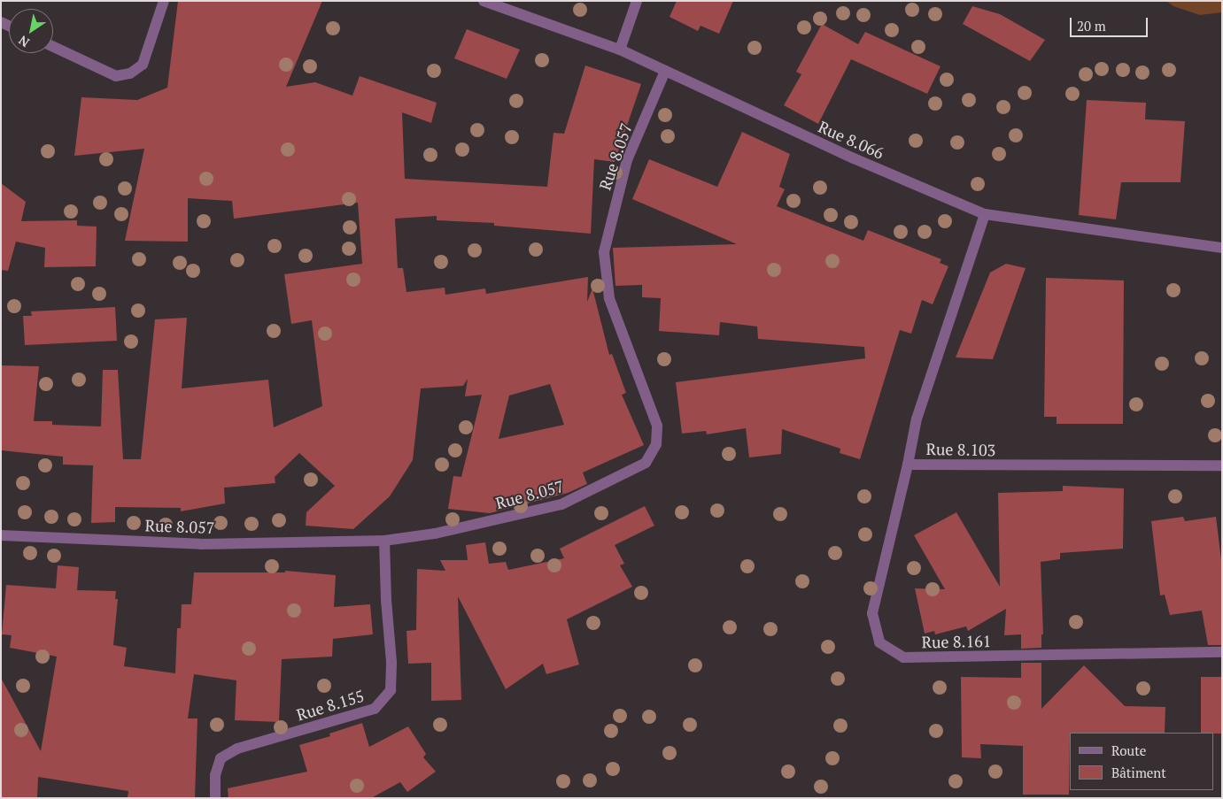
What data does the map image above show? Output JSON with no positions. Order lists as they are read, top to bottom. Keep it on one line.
{"streets":{"street":["Rue 8.066","Rue 8.057","Rue 8.103","Rue 8.161","Rue 8.155"]},"crossings":[["Rue 8.066","Rue 8.057"],["Rue 8.066","Rue 8.103"],["Rue 8.057","Rue 8.155"],["Rue 8.103","Rue 8.161"]],"legend":["Route","Bâtiment"],"scale_bar":"20 m","north":"bottom left"}
